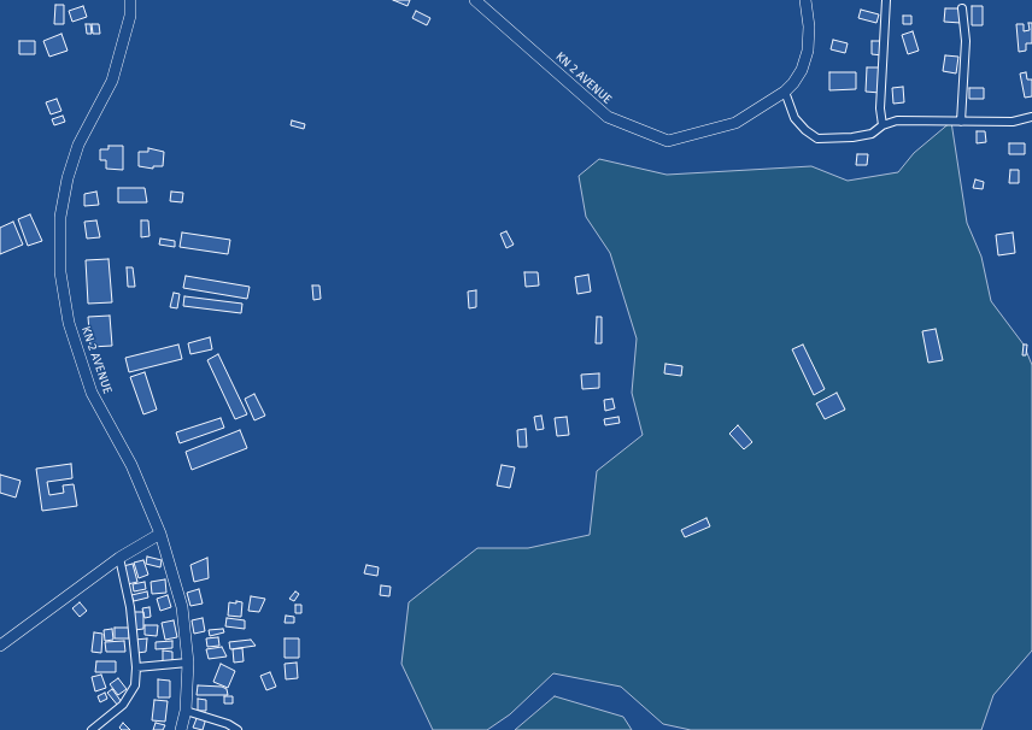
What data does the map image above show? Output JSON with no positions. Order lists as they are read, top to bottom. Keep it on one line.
{"streets":{"main road":["KN 2 AVENUE"]}}
